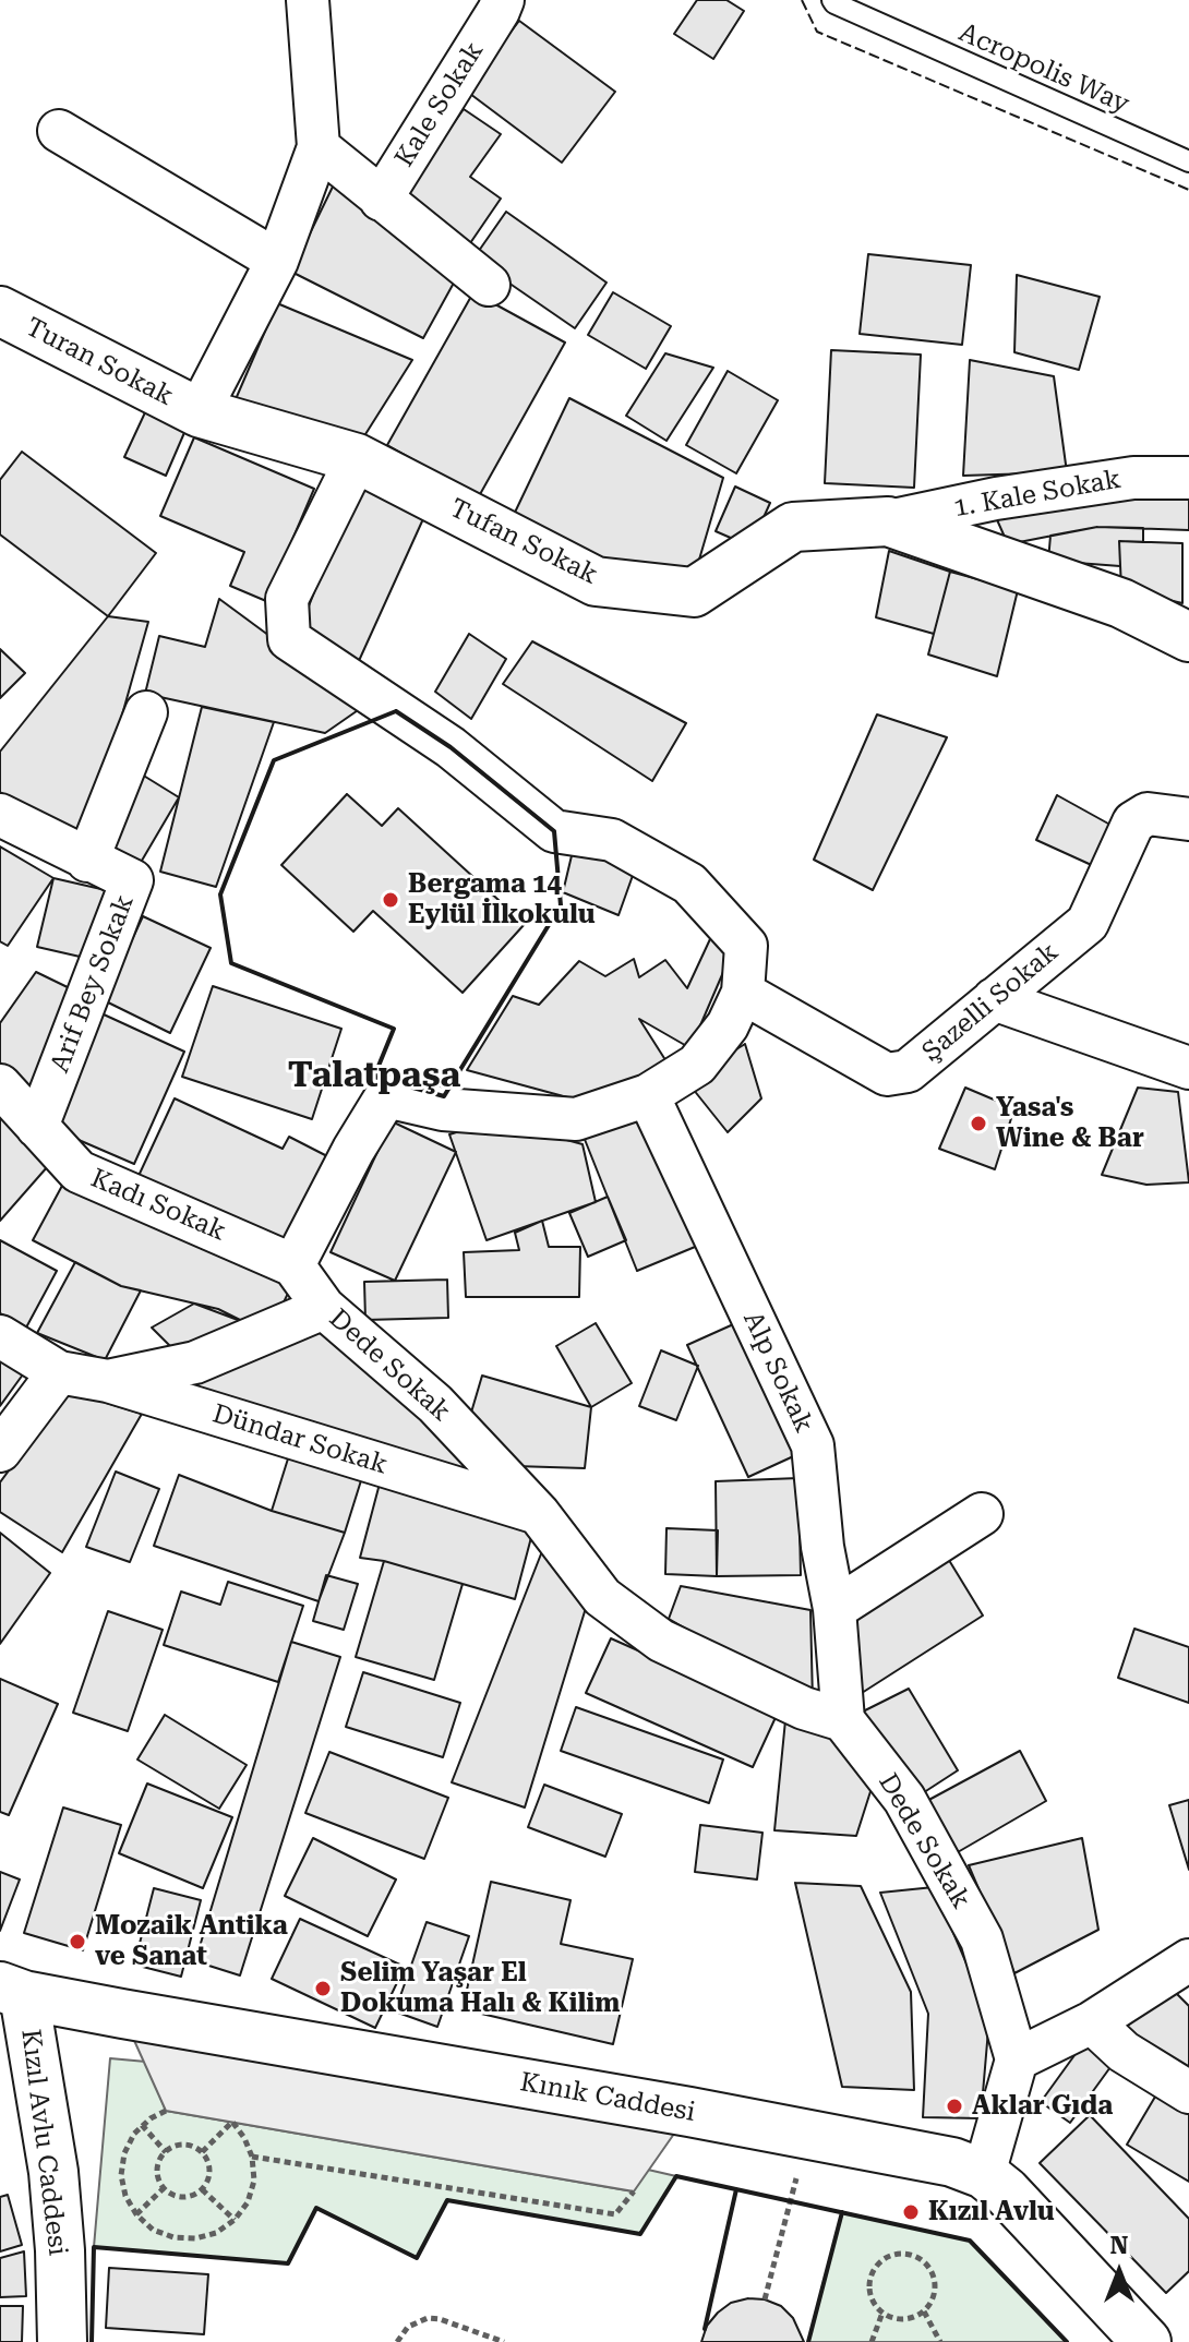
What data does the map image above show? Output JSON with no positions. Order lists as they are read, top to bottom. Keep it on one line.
{"streets":{"main road":["Turan Sokak","Tufan Sokak","Kınık Caddesi","Kızıl Avlu Caddesi"],"street":["Kale Sokak","1. Kale Sokak","Arif Bey Sokak","Şazelli Sokak","Kadı Sokak","Dede Sokak","Alp Sokak","Dündar Sokak"],"lane":["Acropolis Way"]},"crossings":[["Turan Sokak","Tufan Sokak"],["1. Kale Sokak","Tufan Sokak"],["Arif Bey Sokak","Kadı Sokak"],["Kadı Sokak","Dede Sokak"],["Dede Sokak","Alp Sokak"],["Dede Sokak","Dündar Sokak"],["Kınık Caddesi","Kızıl Avlu Caddesi"]],"districts":["Talatpaşa"],"places":["Bergama 14 Eylül İlkokulu","Yasa's Wine & Bar","Mozaik Antika ve Sanat","Selim Yaşar El Dokuma Halı & Kilim","Aklar Gıda","Kızıl Avlu"],"north":"top"}
